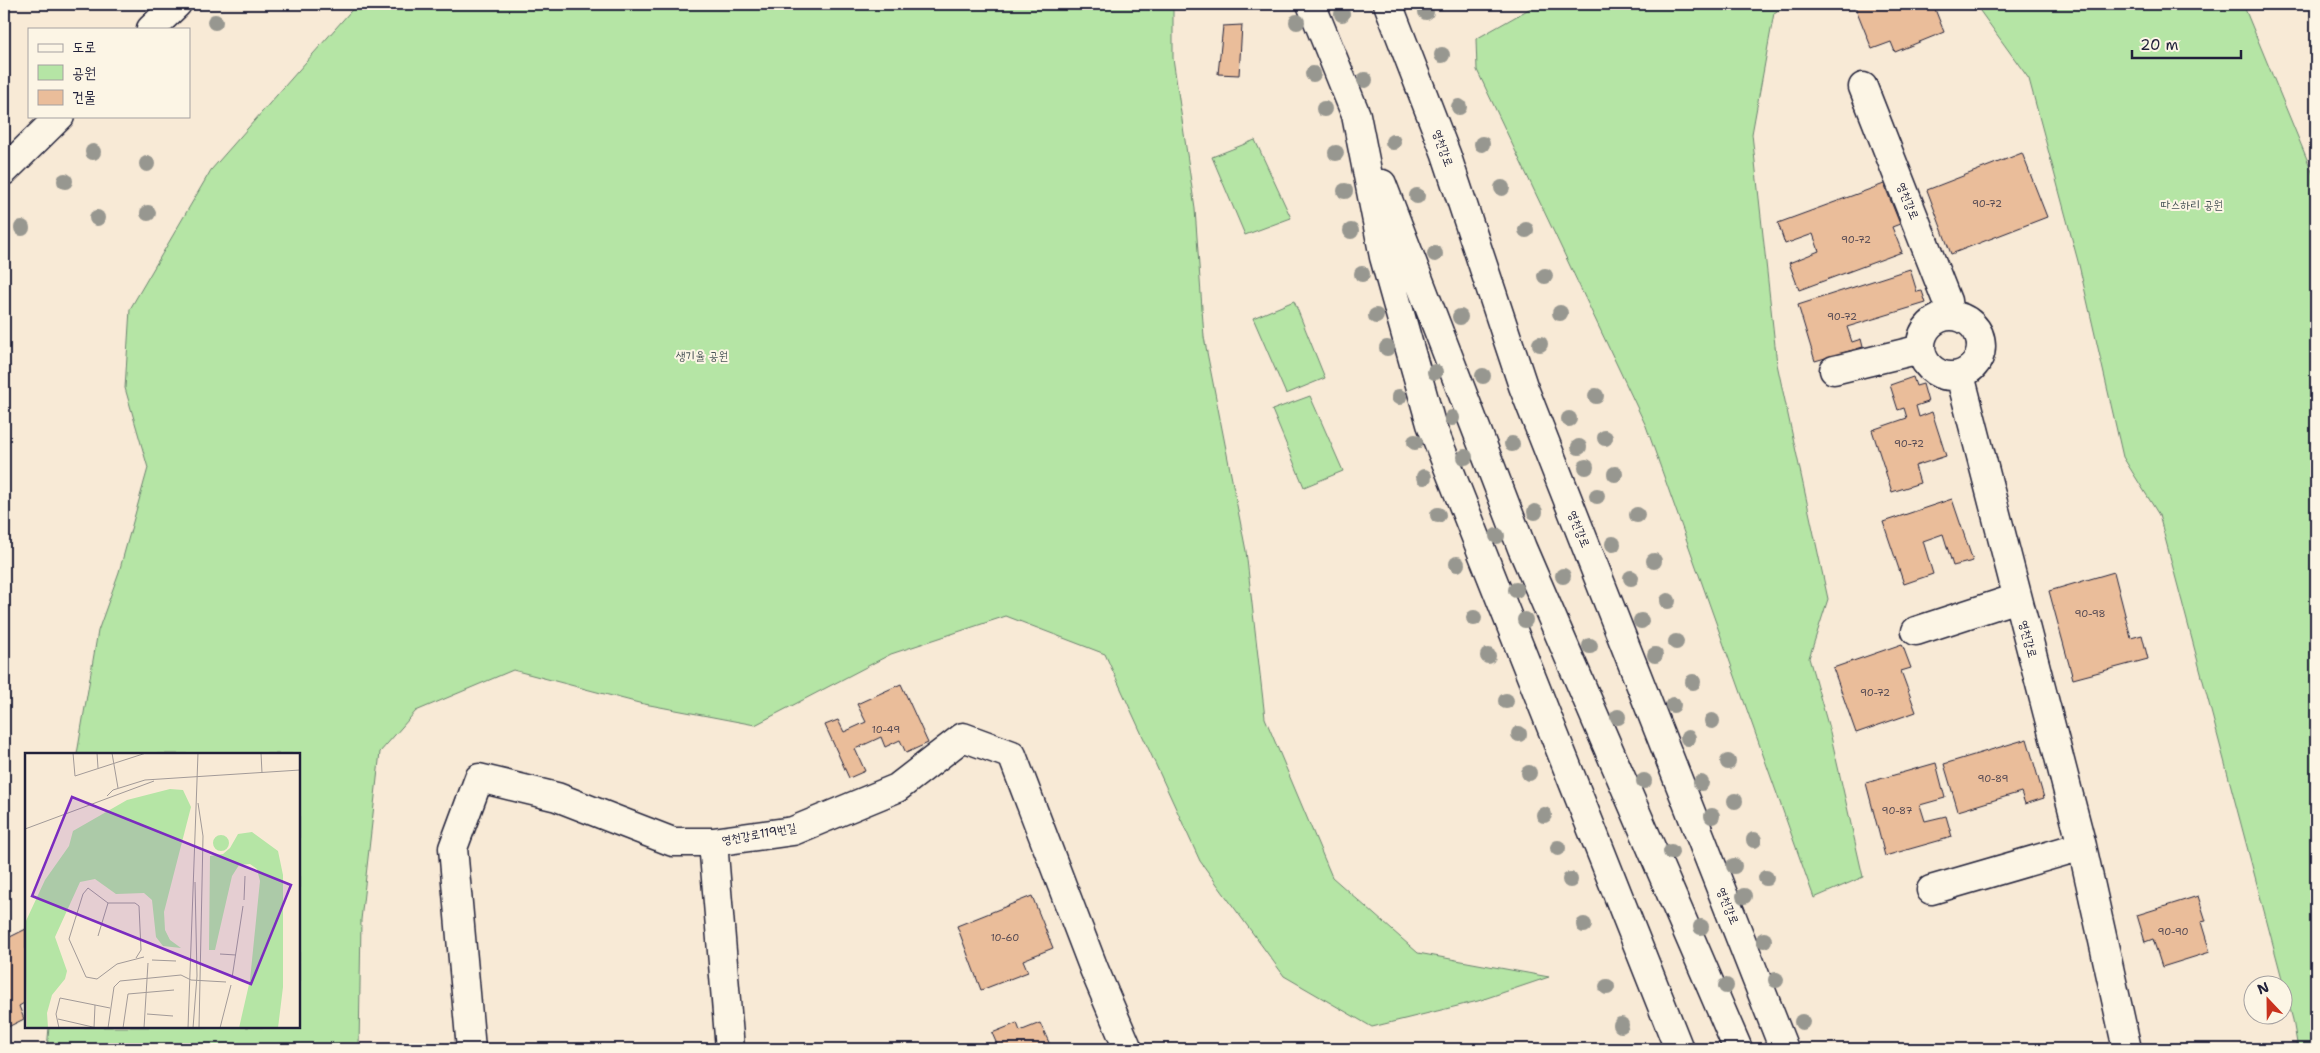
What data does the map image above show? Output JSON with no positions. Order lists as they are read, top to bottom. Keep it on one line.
{"streets":{"street":["영천강로","영천강로119번길"]},"parks":["따스하리 공원","생기율 공원"],"house_numbers":["90-72","90-72","90-72","90-72","90-98","90-72","10-49","90-89","90-87","90-90","10-60"],"legend":["도로","공원","건물"],"scale_bar":"20 m","north":"top"}
